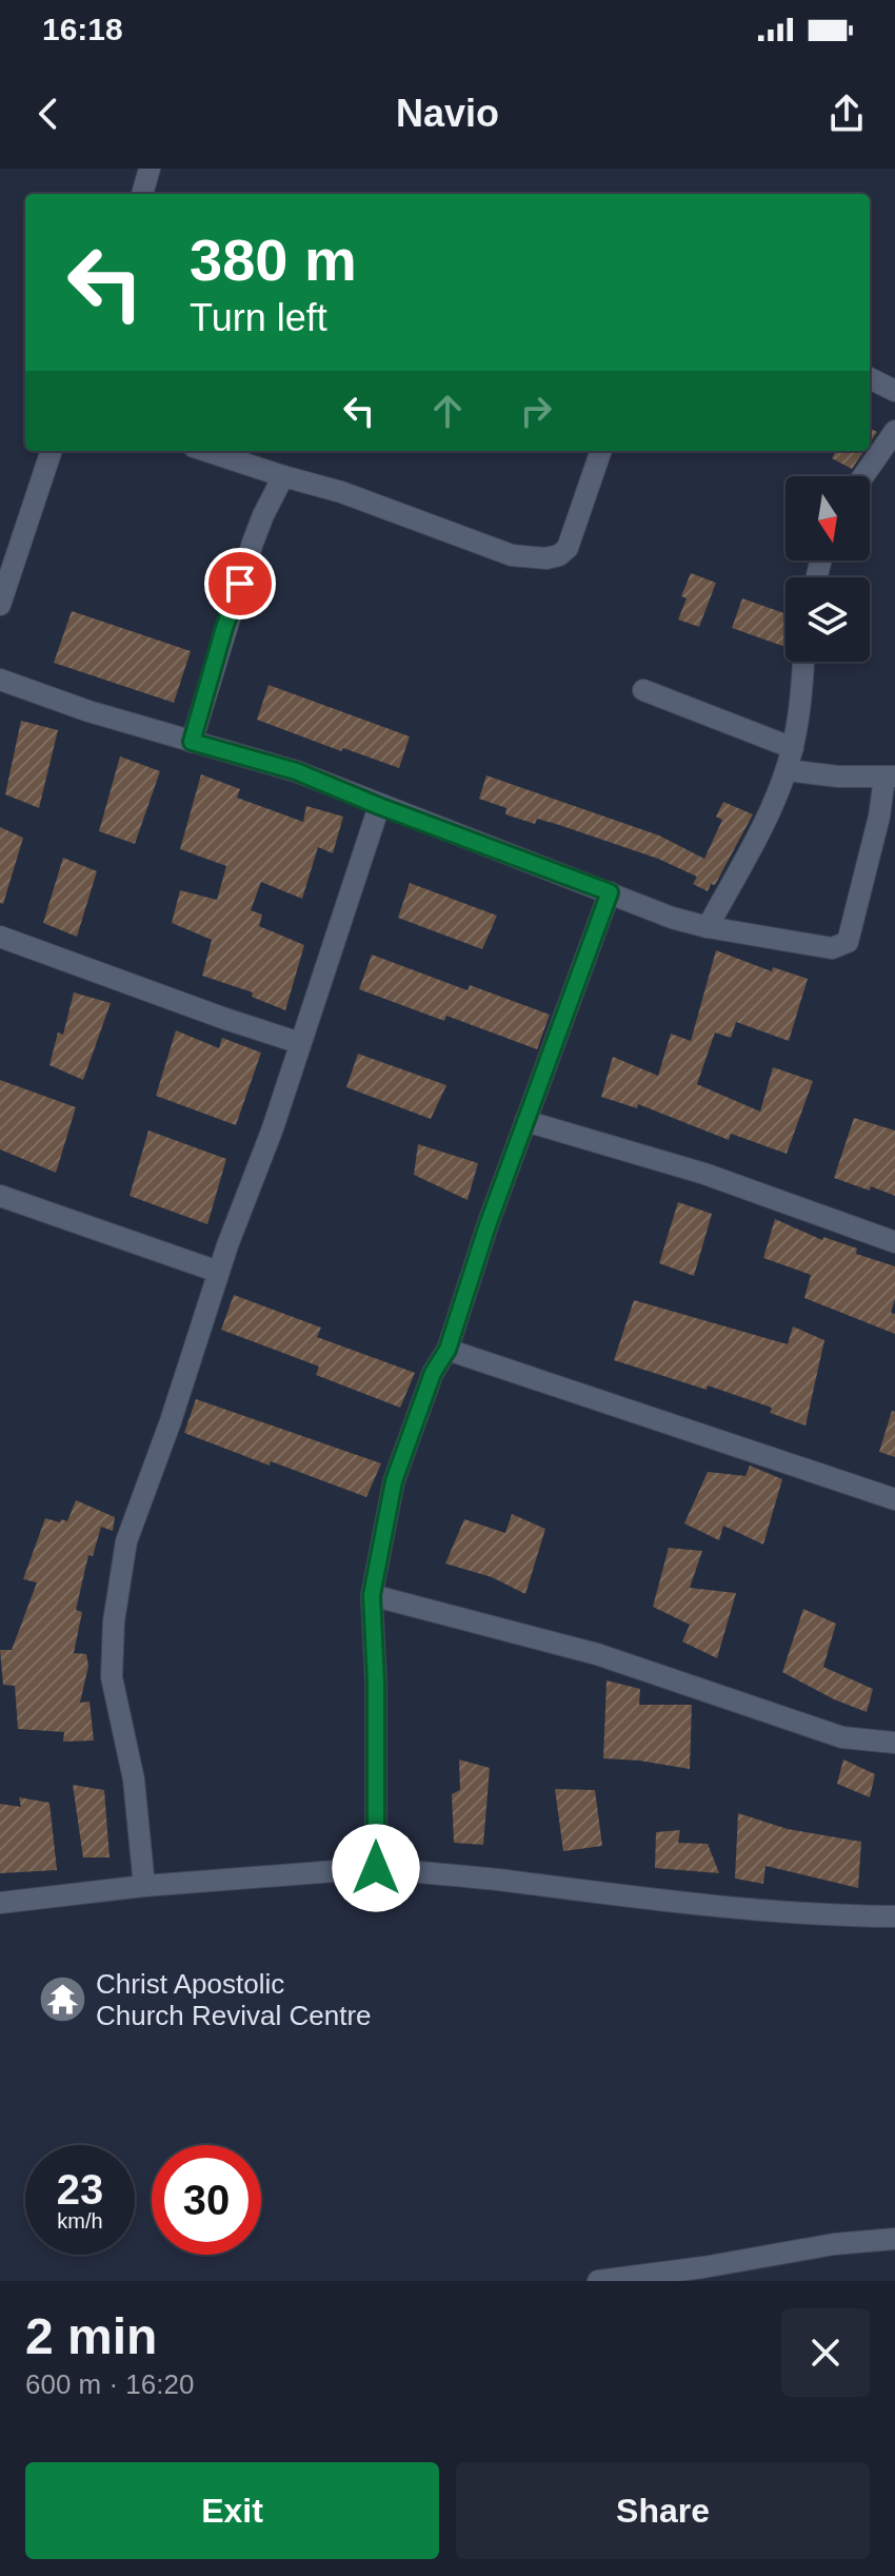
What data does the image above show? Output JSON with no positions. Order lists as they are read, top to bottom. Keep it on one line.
{"places":{"temple":["Christ Apostolic Church Revival Centre"]},"north":"bottom","page":{"status":"16:18","header":"Navio","turn":["380 m","Turn left"],"speed":"23 km/h","limit":"30","heading":["2 min","600 m · 16:20"],"buttons":["Exit","Share"]}}
